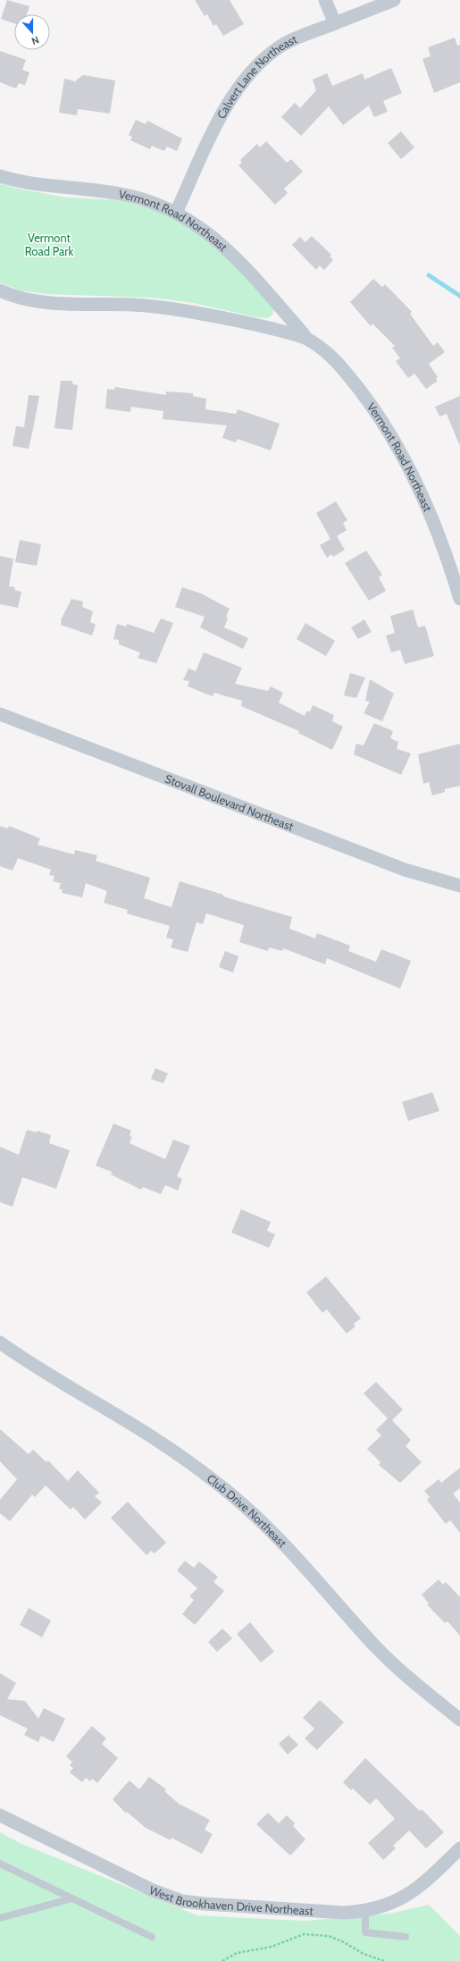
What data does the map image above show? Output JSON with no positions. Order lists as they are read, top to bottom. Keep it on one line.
{"streets":{"street":["Calvert Lane Northeast","Vermont Road Northeast","Stovall Boulevard Northeast","Club Drive Northeast","West Brookhaven Drive Northeast"]},"crossings":[["Calvert Lane Northeast","Vermont Road Northeast"]],"parks":["Vermont Road Park"],"north":"bottom"}
